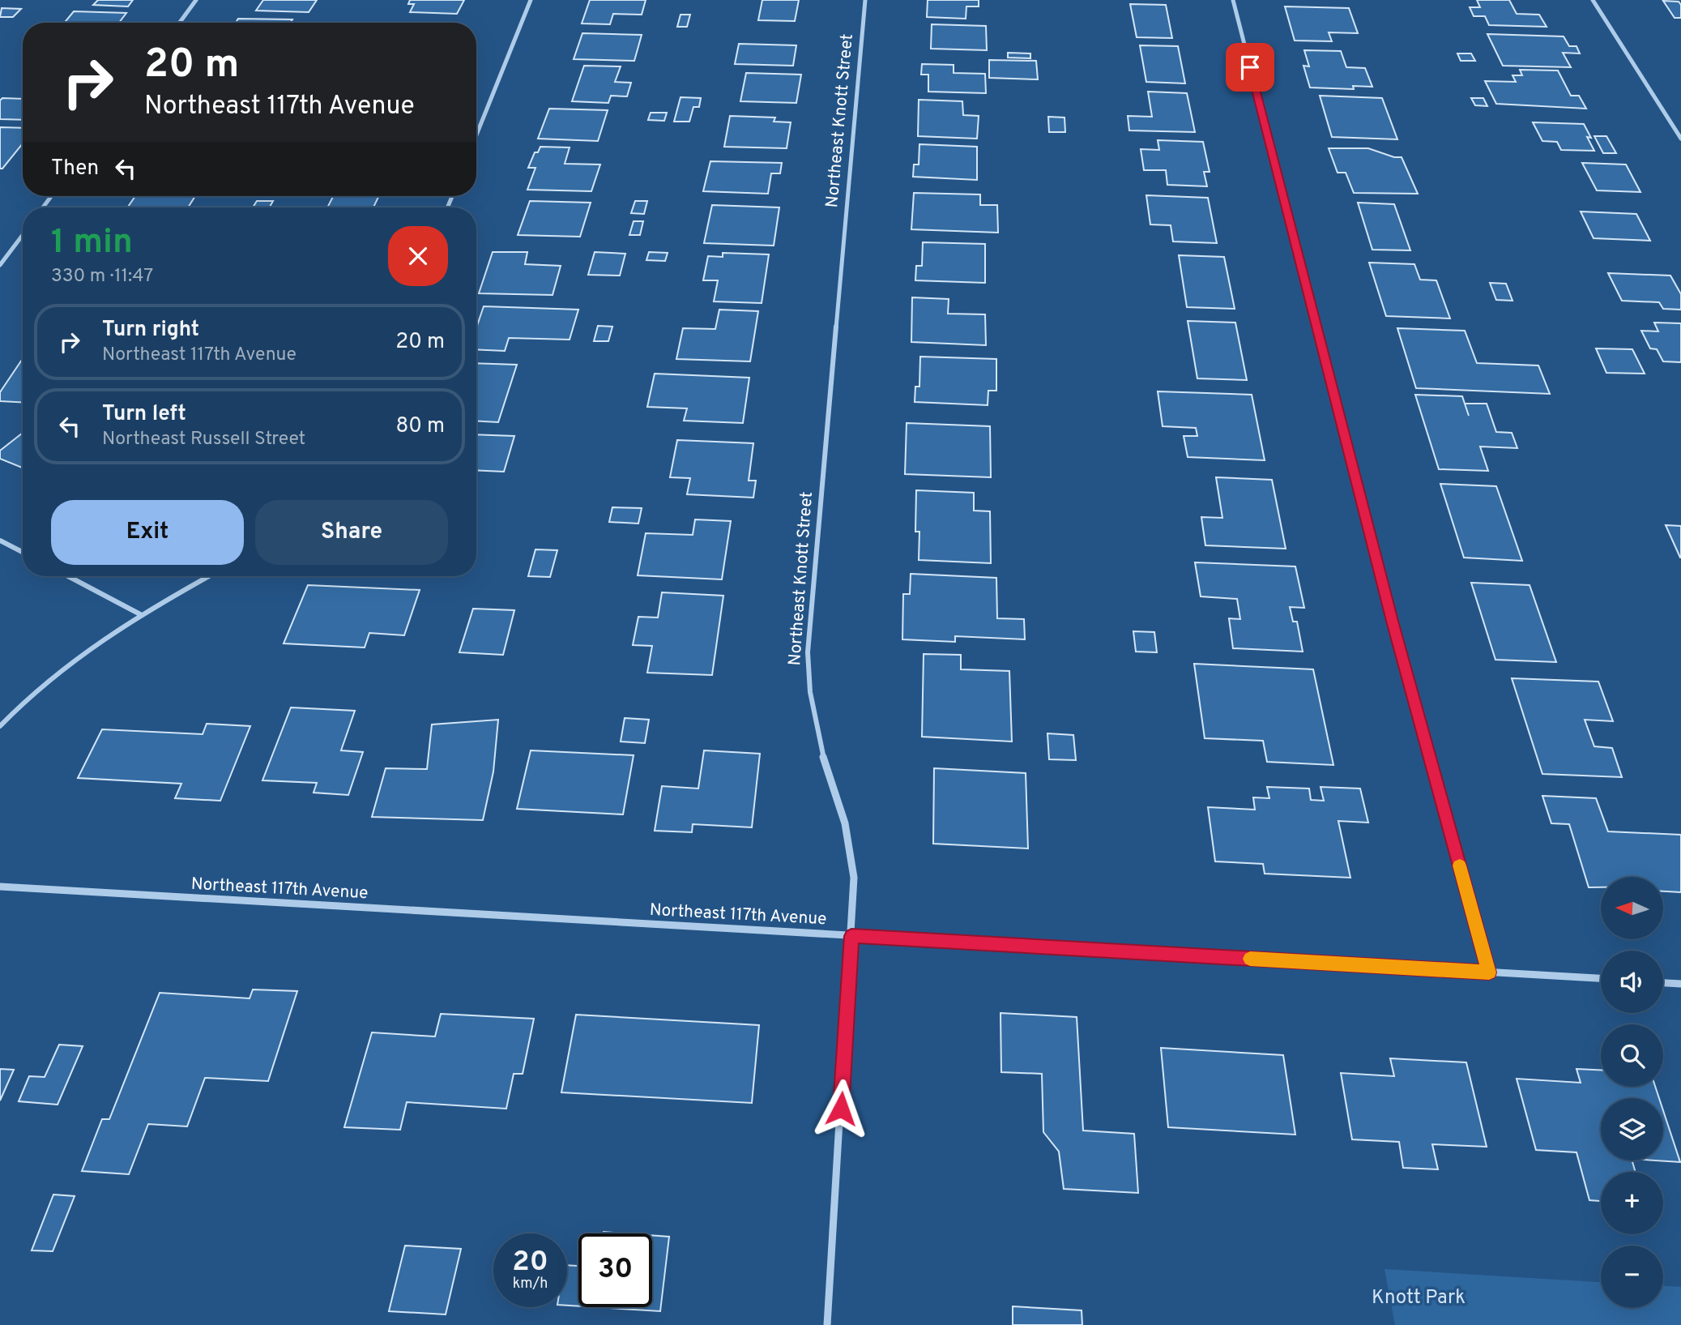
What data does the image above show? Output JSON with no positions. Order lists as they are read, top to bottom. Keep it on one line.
{"streets":{"street":["Northeast Knott Street","Northeast 117th Avenue"]},"crossings":[["Northeast Knott Street","Northeast 117th Avenue"]],"parks":["Knott Park"],"north":"left","page":{"turn":["20 m","Northeast 117th Avenue"],"then":"Then","heading":["1 min","330 m · 11:47"],"list":[{"name":"Turn right","note":"Northeast 117th Avenue","value":"20 m"},{"name":"Turn left","note":"Northeast Russell Street","value":"80 m"}],"buttons":["Exit","Share"],"map_buttons":["+","−"],"speed":"20 km/h","limit":"30"}}
